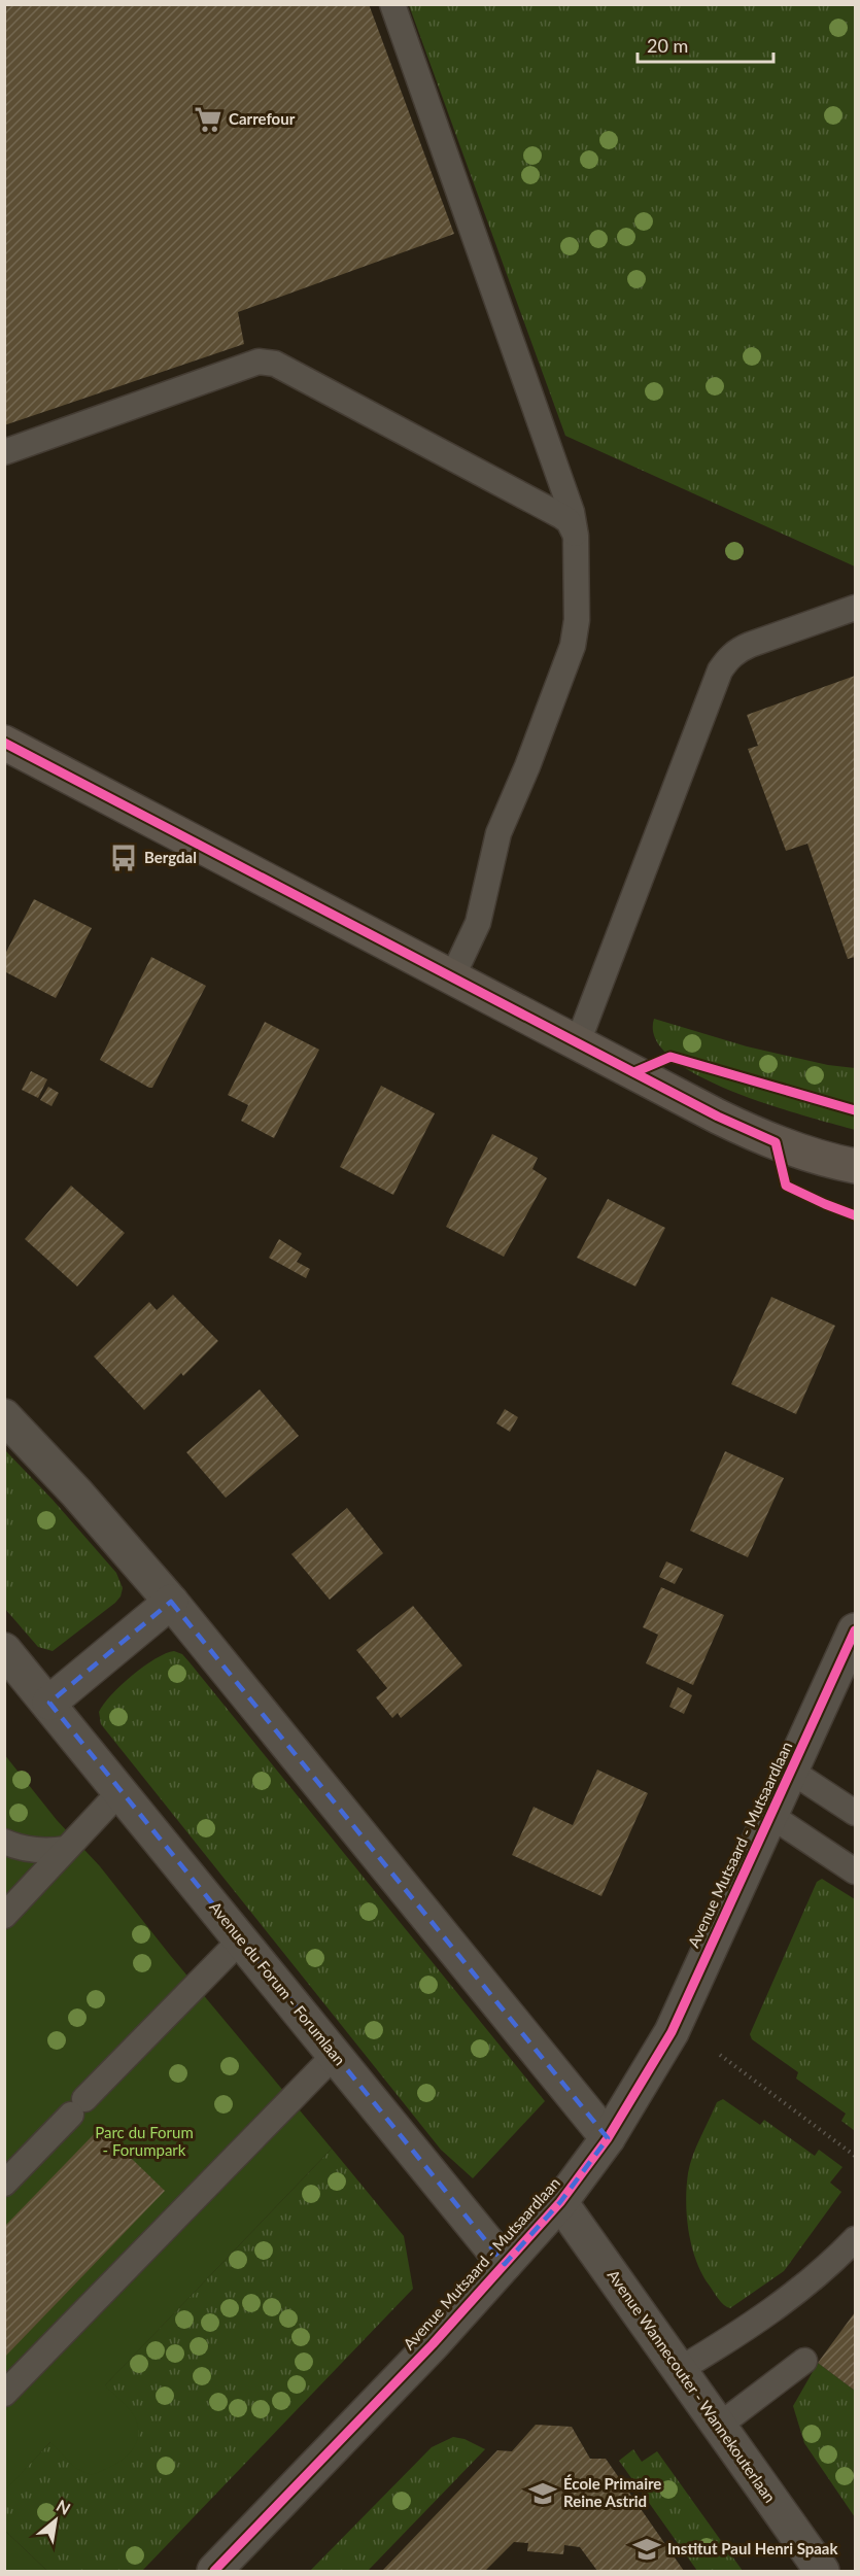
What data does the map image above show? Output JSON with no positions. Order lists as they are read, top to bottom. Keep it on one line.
{"streets":{"street":["Avenue Mutsaard - Mutsaardlaan","Avenue du Forum - Forumlaan","Avenue Wannecouter - Wannekouterlaan"]},"crossings":[["Avenue Mutsaard - Mutsaardlaan","Avenue du Forum - Forumlaan"],["Avenue Mutsaard - Mutsaardlaan","Avenue Wannecouter - Wannekouterlaan"]],"parks":["Parc du Forum - Forumpark"],"places":{"supermarket":["Carrefour"],"bus stop":["Bergdal"],"school or university":["École Primaire Reine Astrid","Institut Paul Henri Spaak"]},"scale_bar":"20 m","north":"top right"}
